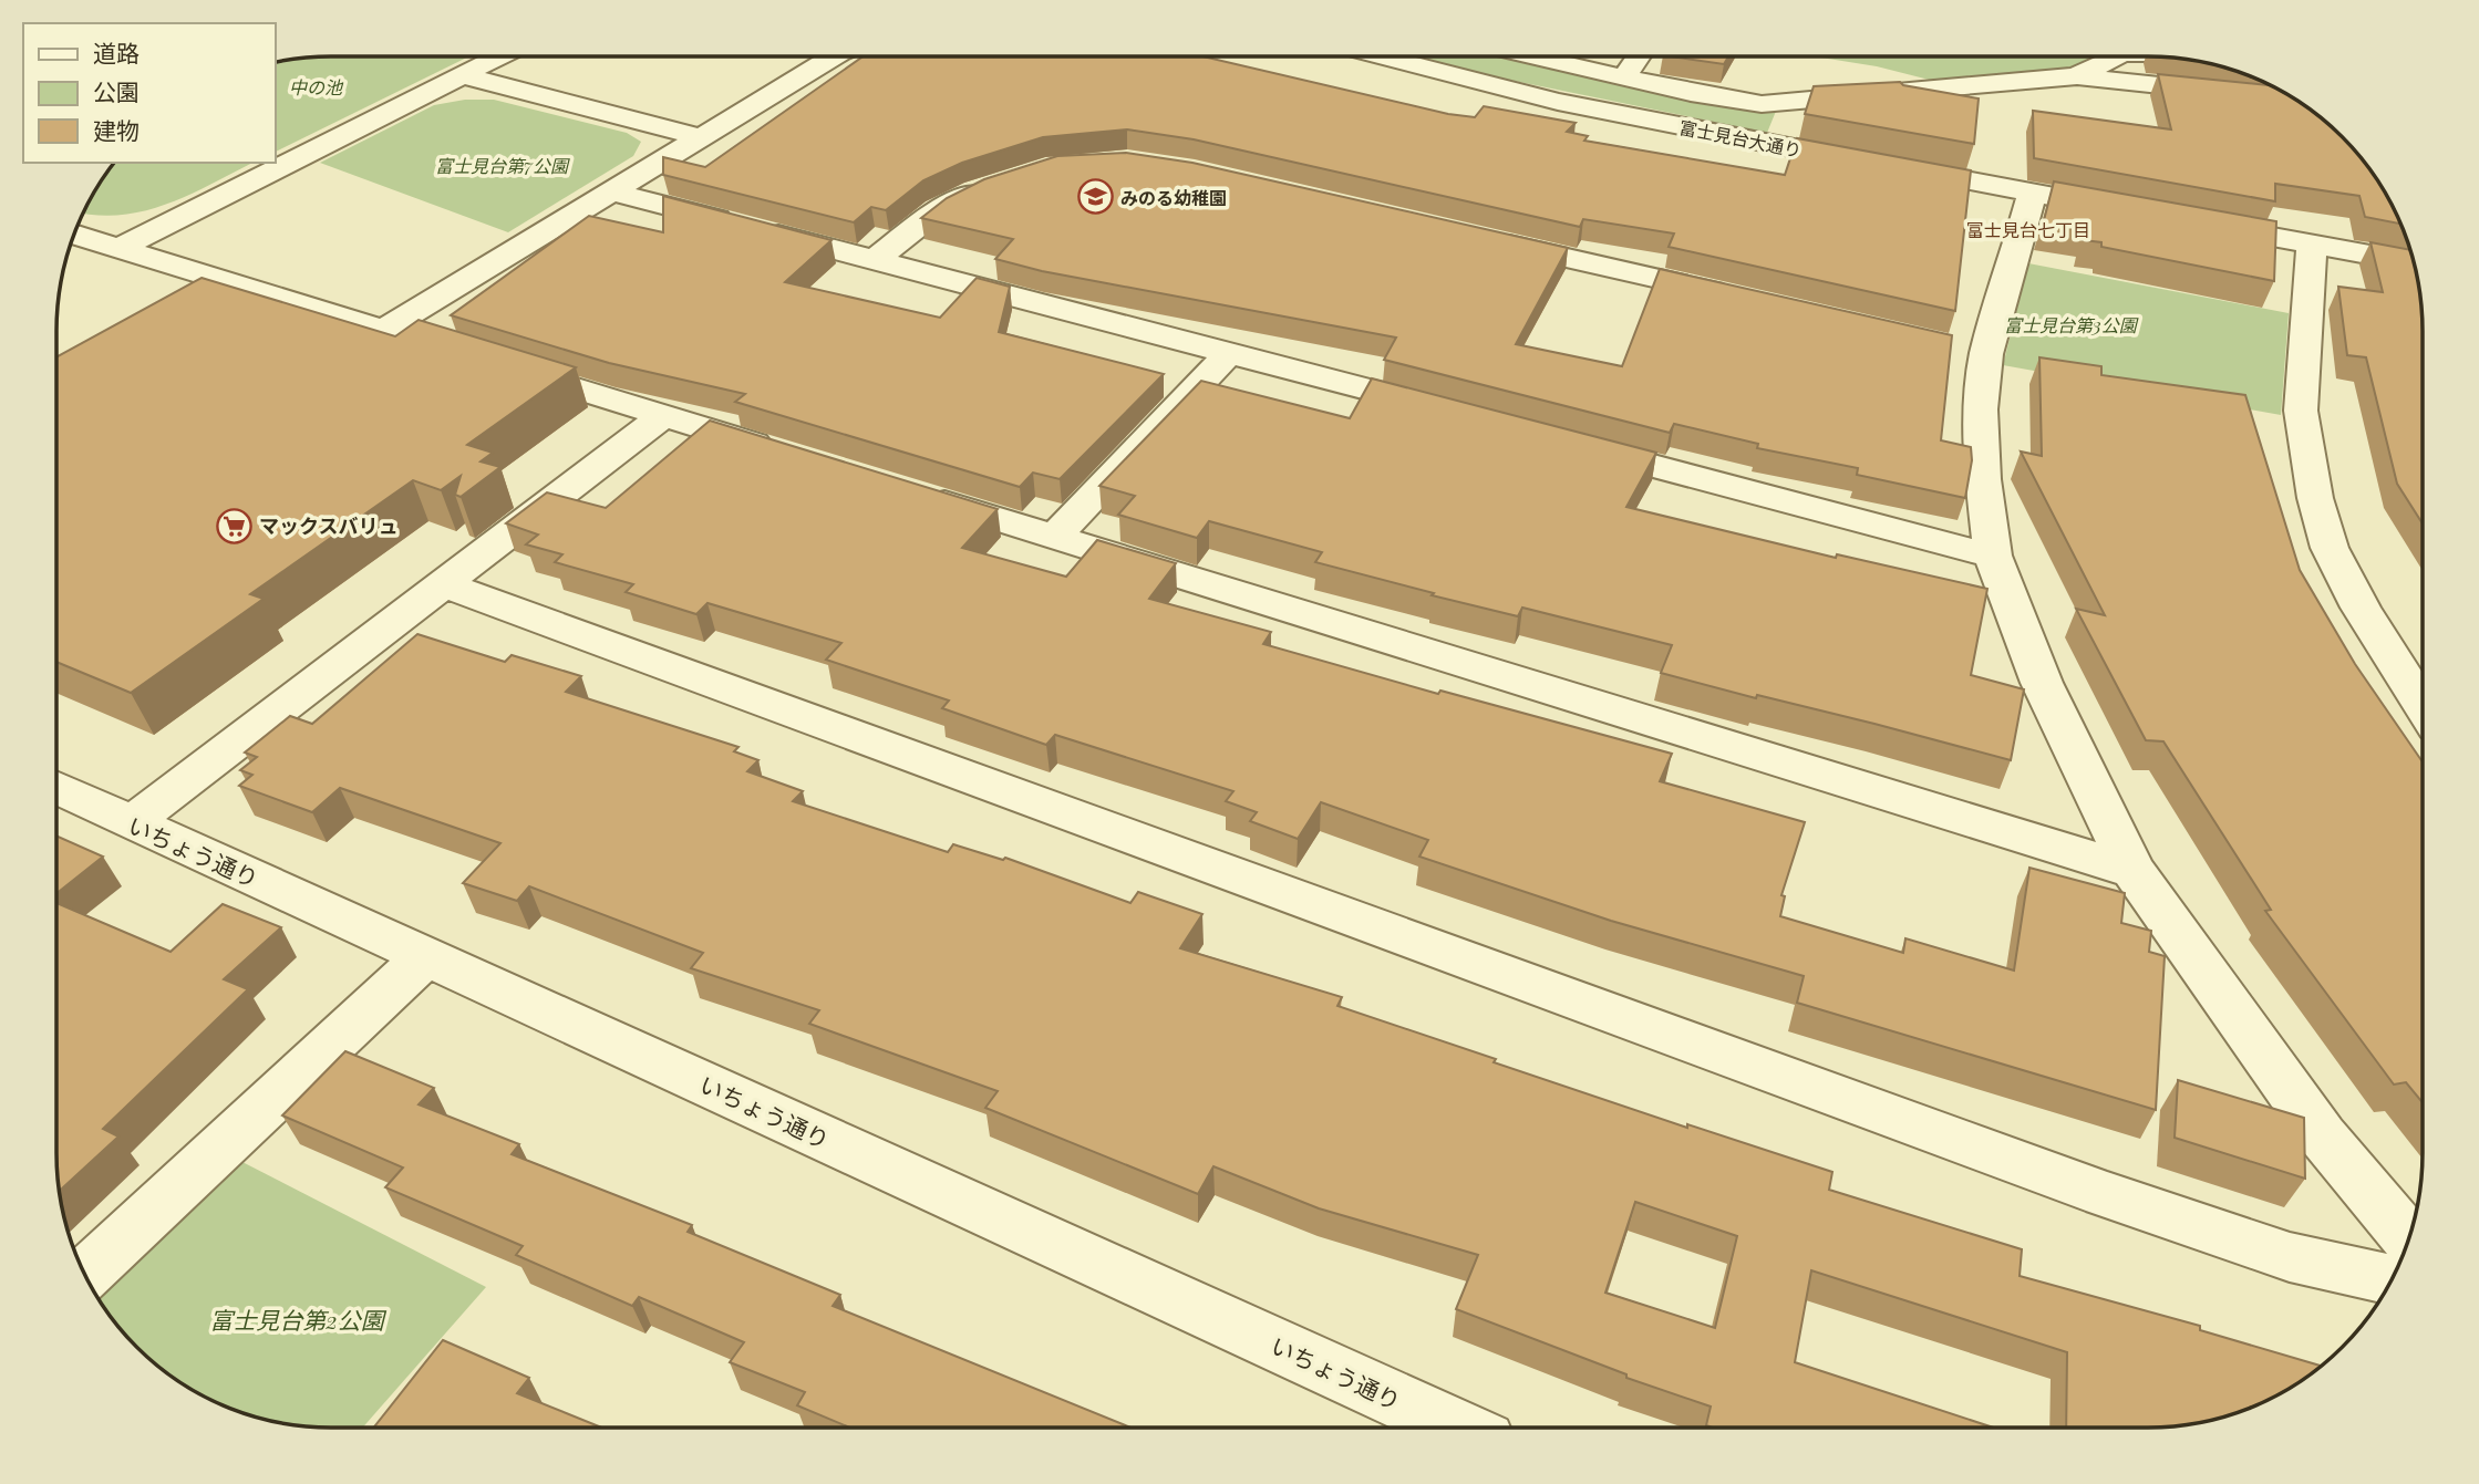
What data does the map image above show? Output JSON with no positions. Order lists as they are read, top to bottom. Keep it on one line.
{"streets":{"street":["富士見台大通り","いちょう通り"]},"districts":["富士見台七丁目"],"parks":["中の池","富士見台第7公園","富士見台第3公園","富士見台第2公園"],"places":{"school or university":["みのる幼稚園"],"supermarket":["マックスバリュ"]},"legend":["道路","公園","建物"]}
